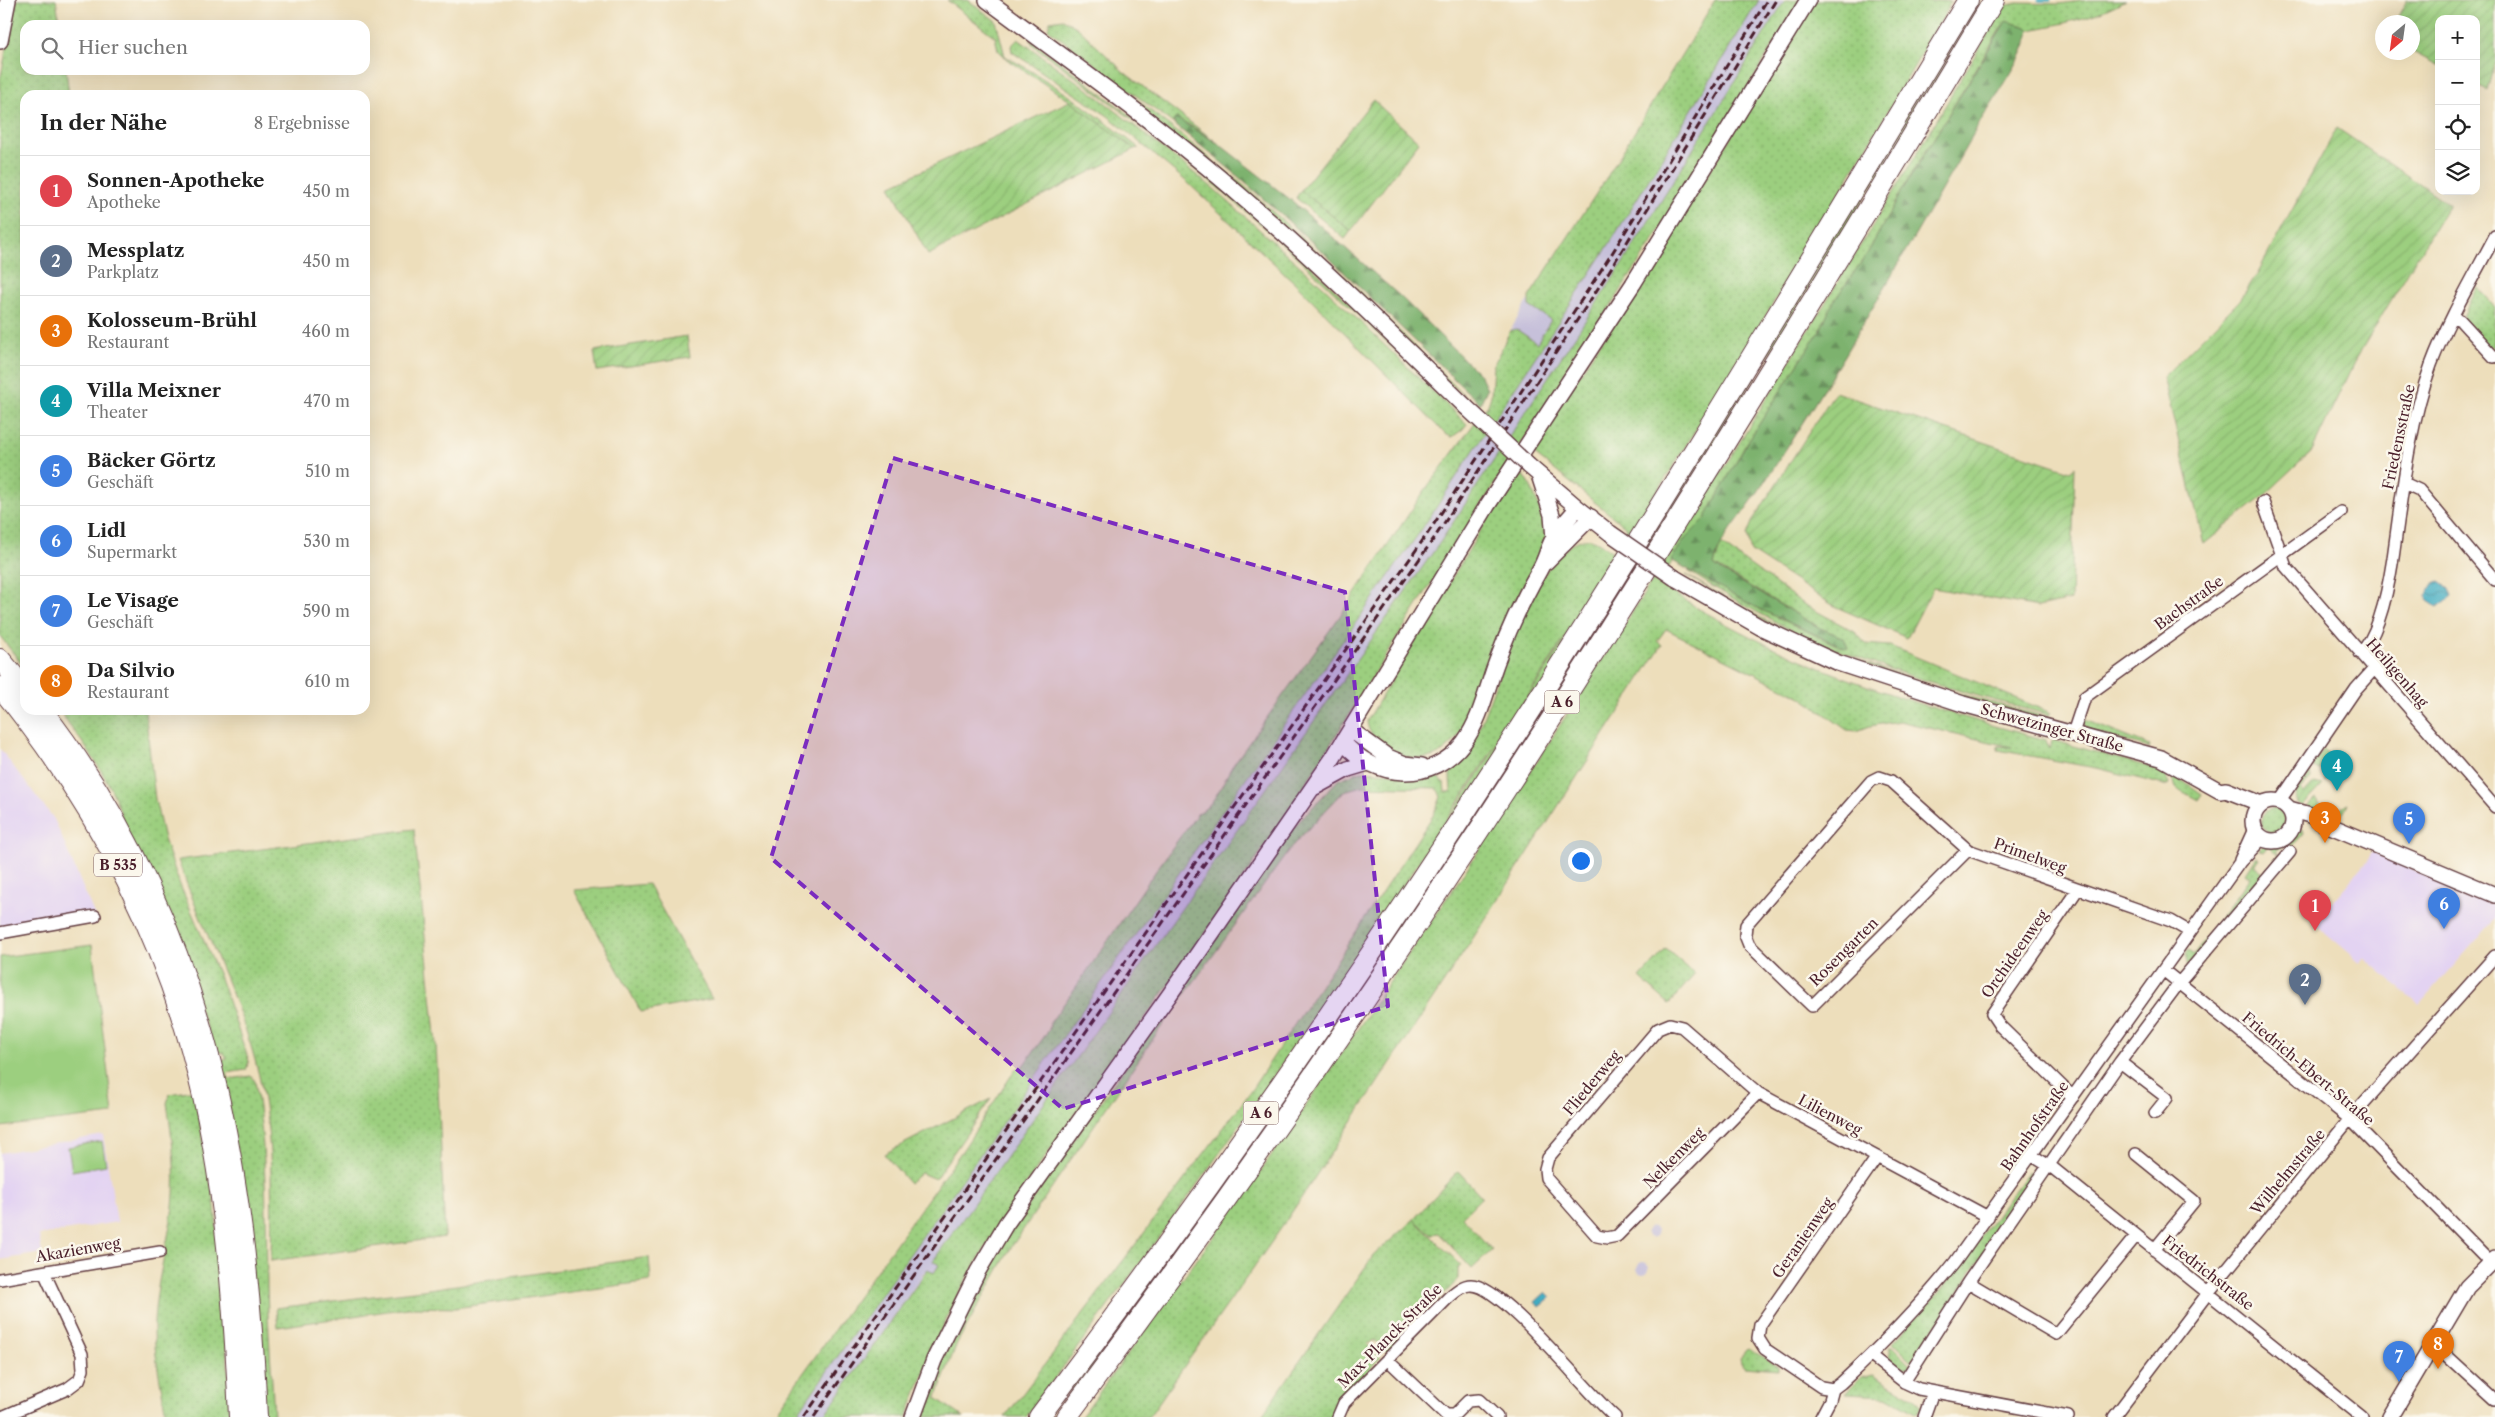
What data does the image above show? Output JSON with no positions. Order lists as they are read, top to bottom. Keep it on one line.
{"streets":{"highway":["A 6","B 535"],"main road":["Schwetzinger Straße"],"street":["Friedensstraße","Bachstraße","Heiligenhag","Primelweg","Rosengarten","Orchideenweg","Friedrich-Ebert-Straße","Fliederweg","Lilienweg","Bahnhofstraße","Nelkenweg","Wilhelmstraße","Geranienweg","Akazienweg","Friedrichstraße","Max-Planck-Straße"]},"crossings":[["Friedensstraße","Heiligenhag"],["Bachstraße","Heiligenhag"],["Bachstraße","Schwetzinger Straße"],["Schwetzinger Straße","Bahnhofstraße"],["Primelweg","Rosengarten"],["Primelweg","Orchideenweg"],["Primelweg","Bahnhofstraße"],["Orchideenweg","Bahnhofstraße"],["Friedrich-Ebert-Straße","Bahnhofstraße"],["Friedrich-Ebert-Straße","Wilhelmstraße"],["Fliederweg","Lilienweg"],["Fliederweg","Nelkenweg"],["Lilienweg","Bahnhofstraße"],["Lilienweg","Nelkenweg"],["Lilienweg","Geranienweg"],["Bahnhofstraße","Geranienweg"],["Bahnhofstraße","Friedrichstraße"],["Wilhelmstraße","Friedrichstraße"]],"north":"bottom left","page":{"map_buttons":["+","−"],"search":"Hier suchen","heading":["In der Nähe","8 Ergebnisse"],"list":[{"mark":"1","name":"Sonnen-Apotheke","note":"Apotheke","value":"450 m"},{"mark":"2","name":"Messplatz","note":"Parkplatz","value":"450 m"},{"mark":"3","name":"Kolosseum-Brühl","note":"Restaurant","value":"460 m"},{"mark":"4","name":"Villa Meixner","note":"Theater","value":"470 m"},{"mark":"5","name":"Bäcker Görtz","note":"Geschäft","value":"510 m"},{"mark":"6","name":"Lidl","note":"Supermarkt","value":"530 m"},{"mark":"7","name":"Le Visage","note":"Geschäft","value":"590 m"},{"mark":"8","name":"Da Silvio","note":"Restaurant","value":"610 m"}],"pins":["4","3","5","6","1","2","8","7"]}}
